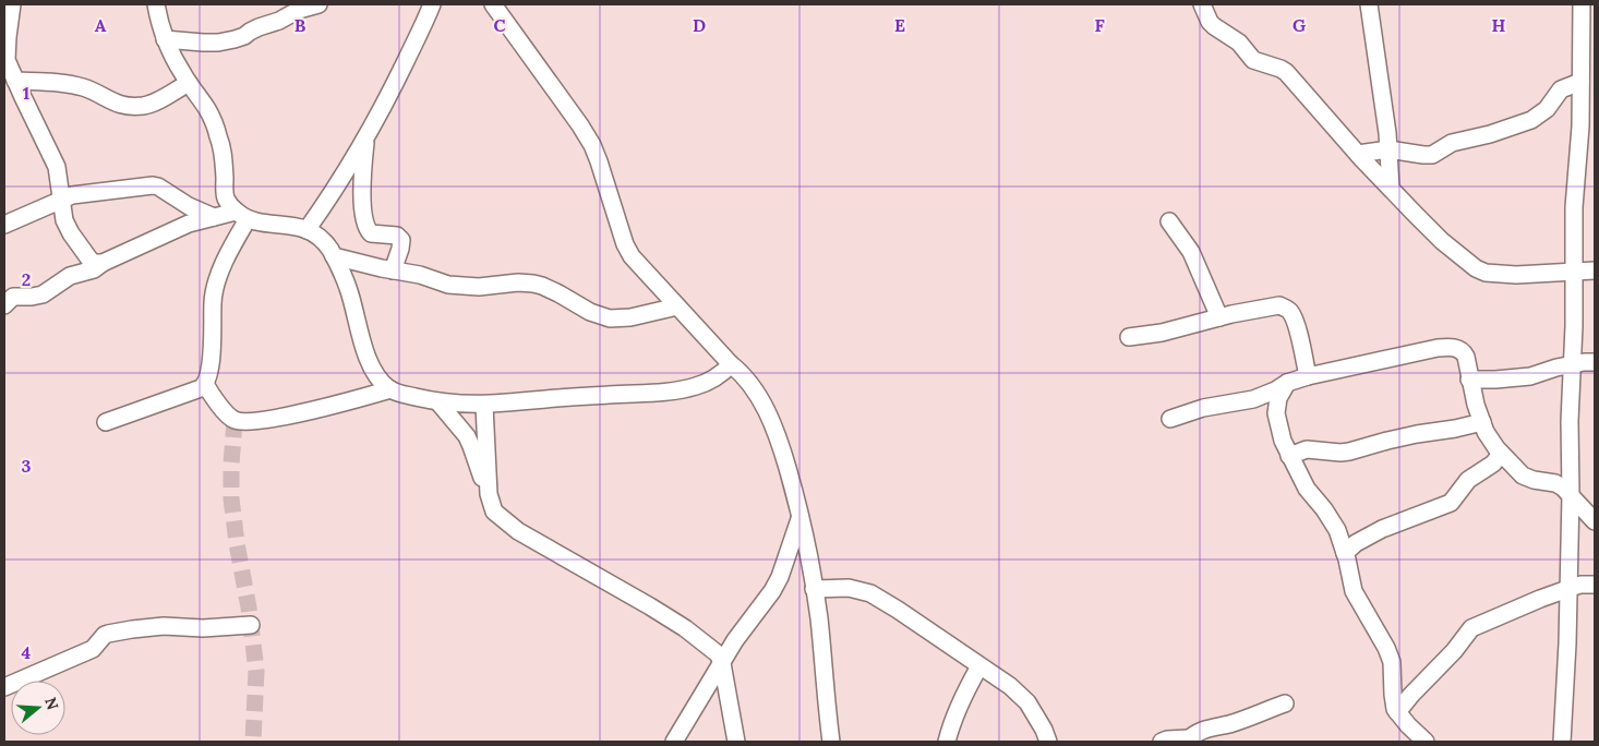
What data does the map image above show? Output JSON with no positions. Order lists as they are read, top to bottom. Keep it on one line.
{"north":"right","grid":{"columns":["A","B","C","D","E","F","G","H"],"rows":["1","2","3","4"]}}
